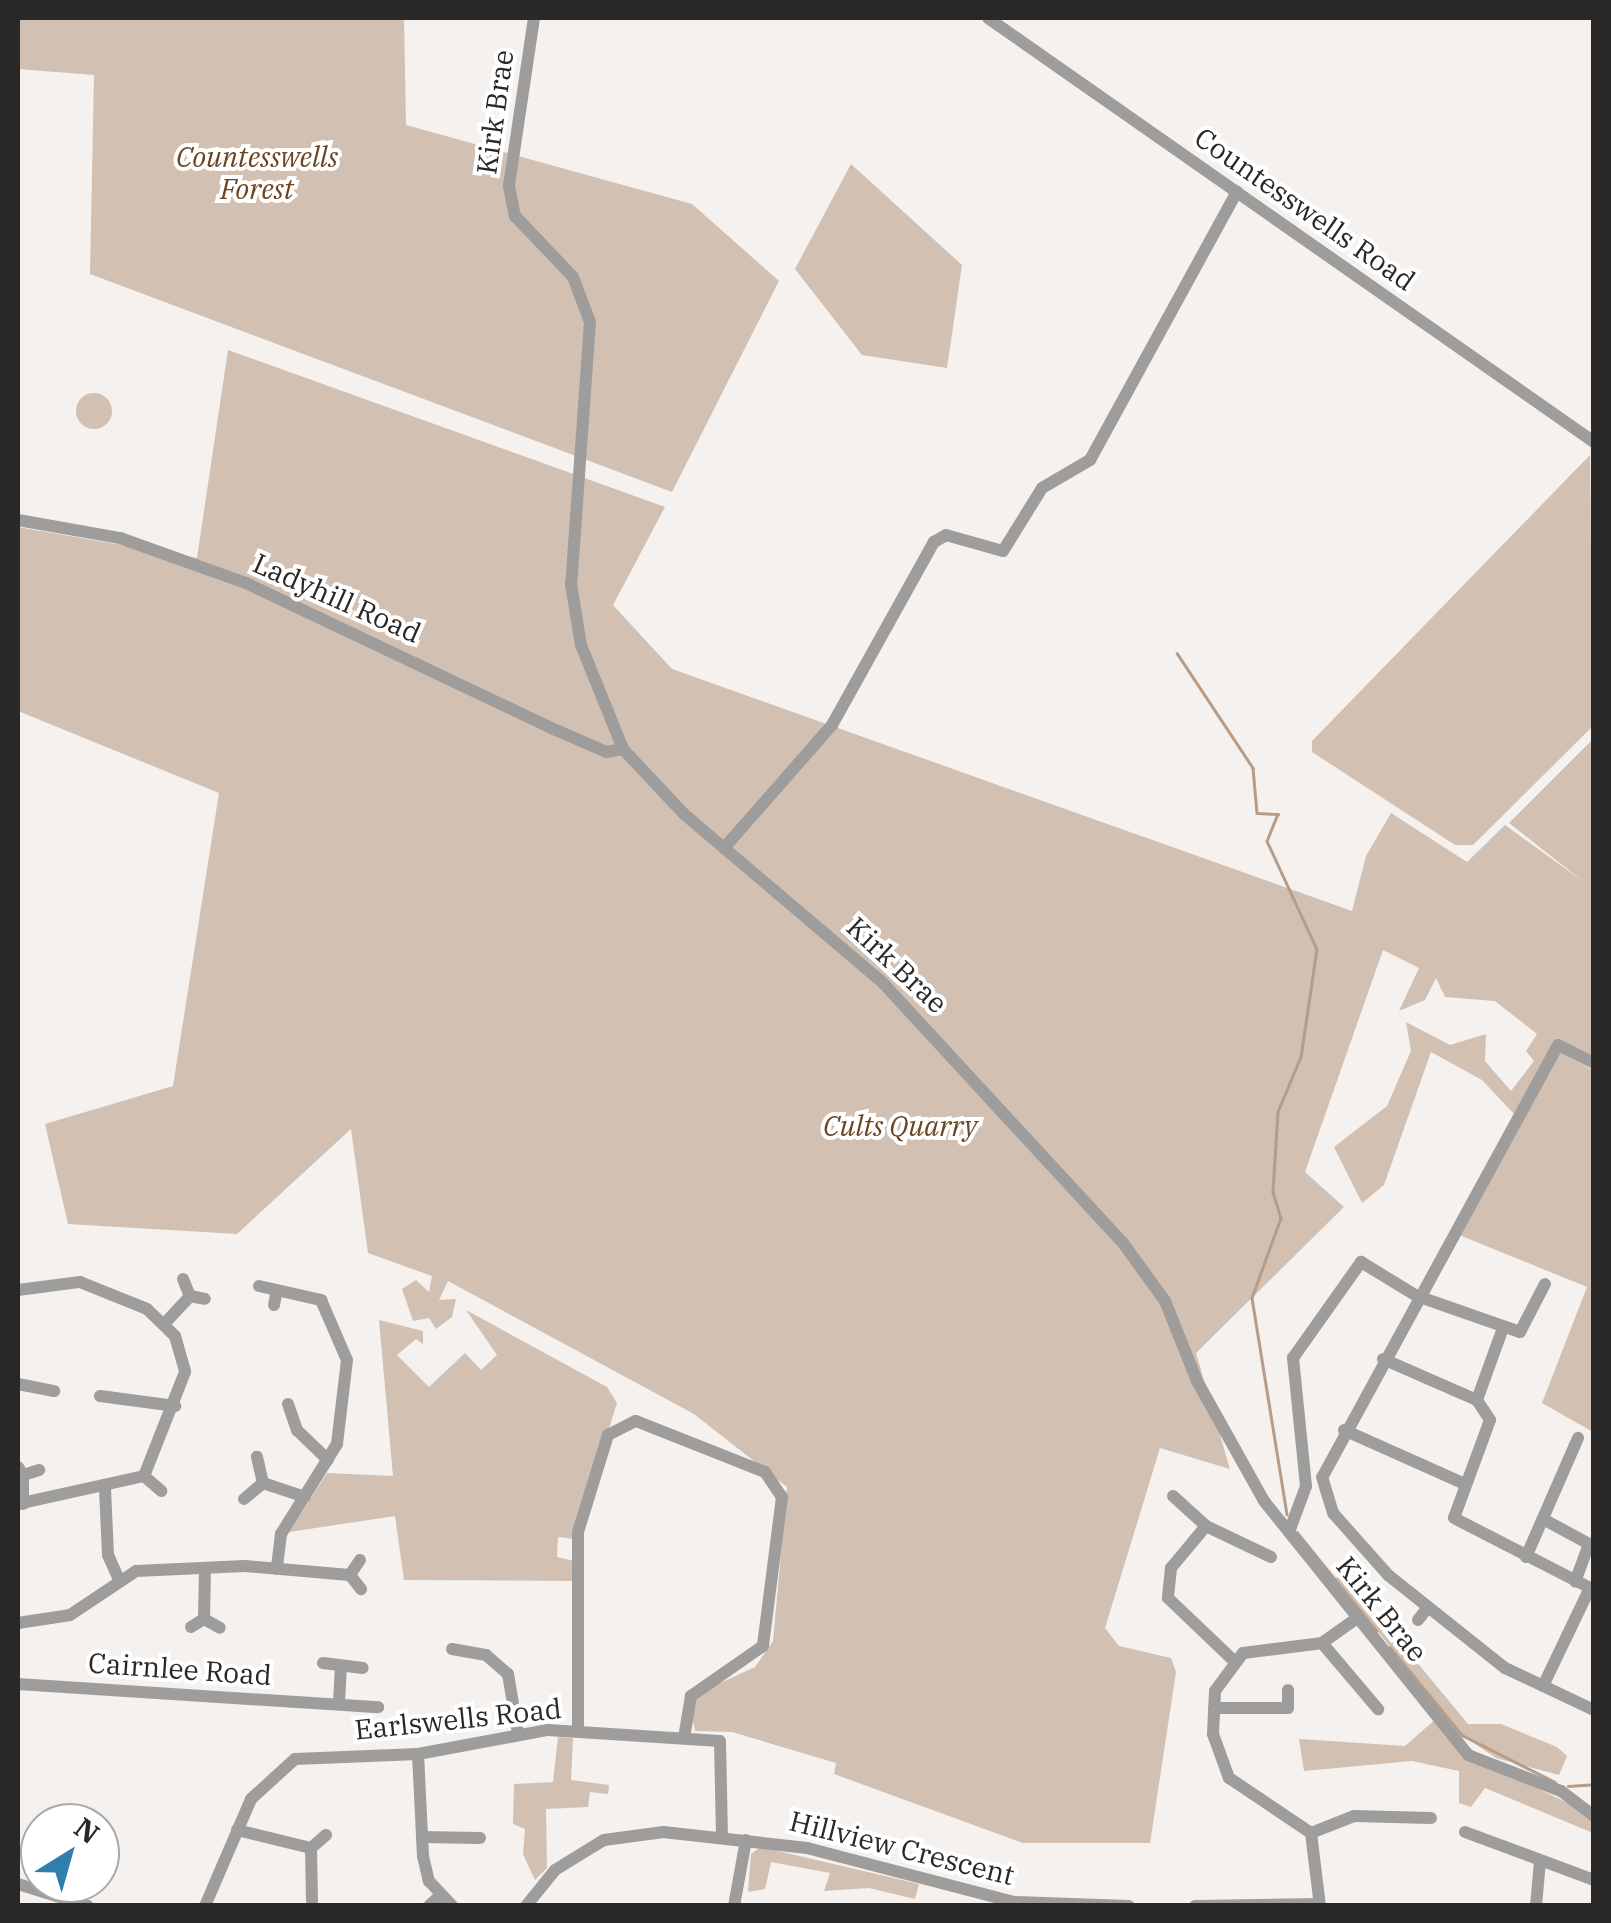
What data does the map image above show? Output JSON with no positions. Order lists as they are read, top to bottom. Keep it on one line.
{"streets":{"street":["Kirk Brae","Countesswells Road","Ladyhill Road","Cairnlee Road","Earlswells Road","Hillview Crescent"]},"crossings":[["Kirk Brae","Ladyhill Road"],["Earlswells Road","Hillview Crescent"]],"parks":["Countesswells Forest","Cults Quarry"],"north":"top right"}
